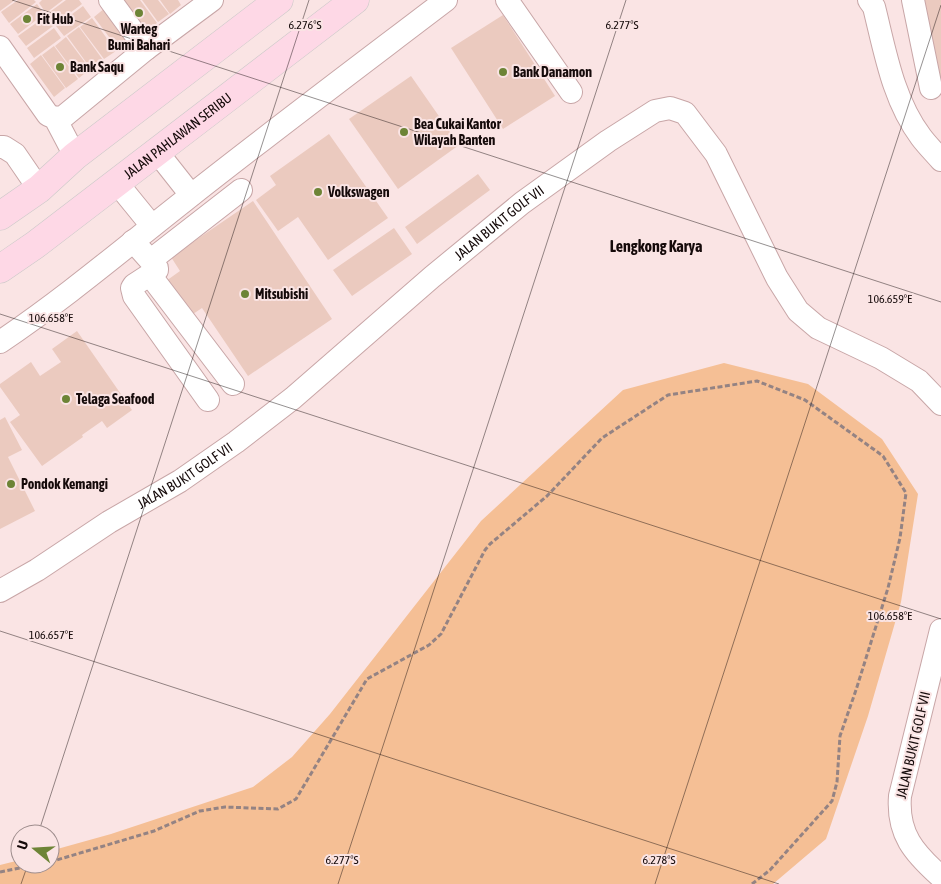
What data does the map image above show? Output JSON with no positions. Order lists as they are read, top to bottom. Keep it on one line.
{"streets":{"main road":["JALAN PAHLAWAN SERIBU"],"street":["JALAN BUKIT GOLF VII"]},"districts":["Lengkong Karya"],"places":["Warteg Bumi Bahari","Fit Hub","Bank Saqu","Bank Danamon","Bea Cukai Kantor Wilayah Banten","Volkswagen","Mitsubishi","Telaga Seafood","Pondok Kemangi"],"north":"left","coordinates":["6.276°S","6.277°S","106.659°E","106.658°E","106.657°E","6.278°S"]}
